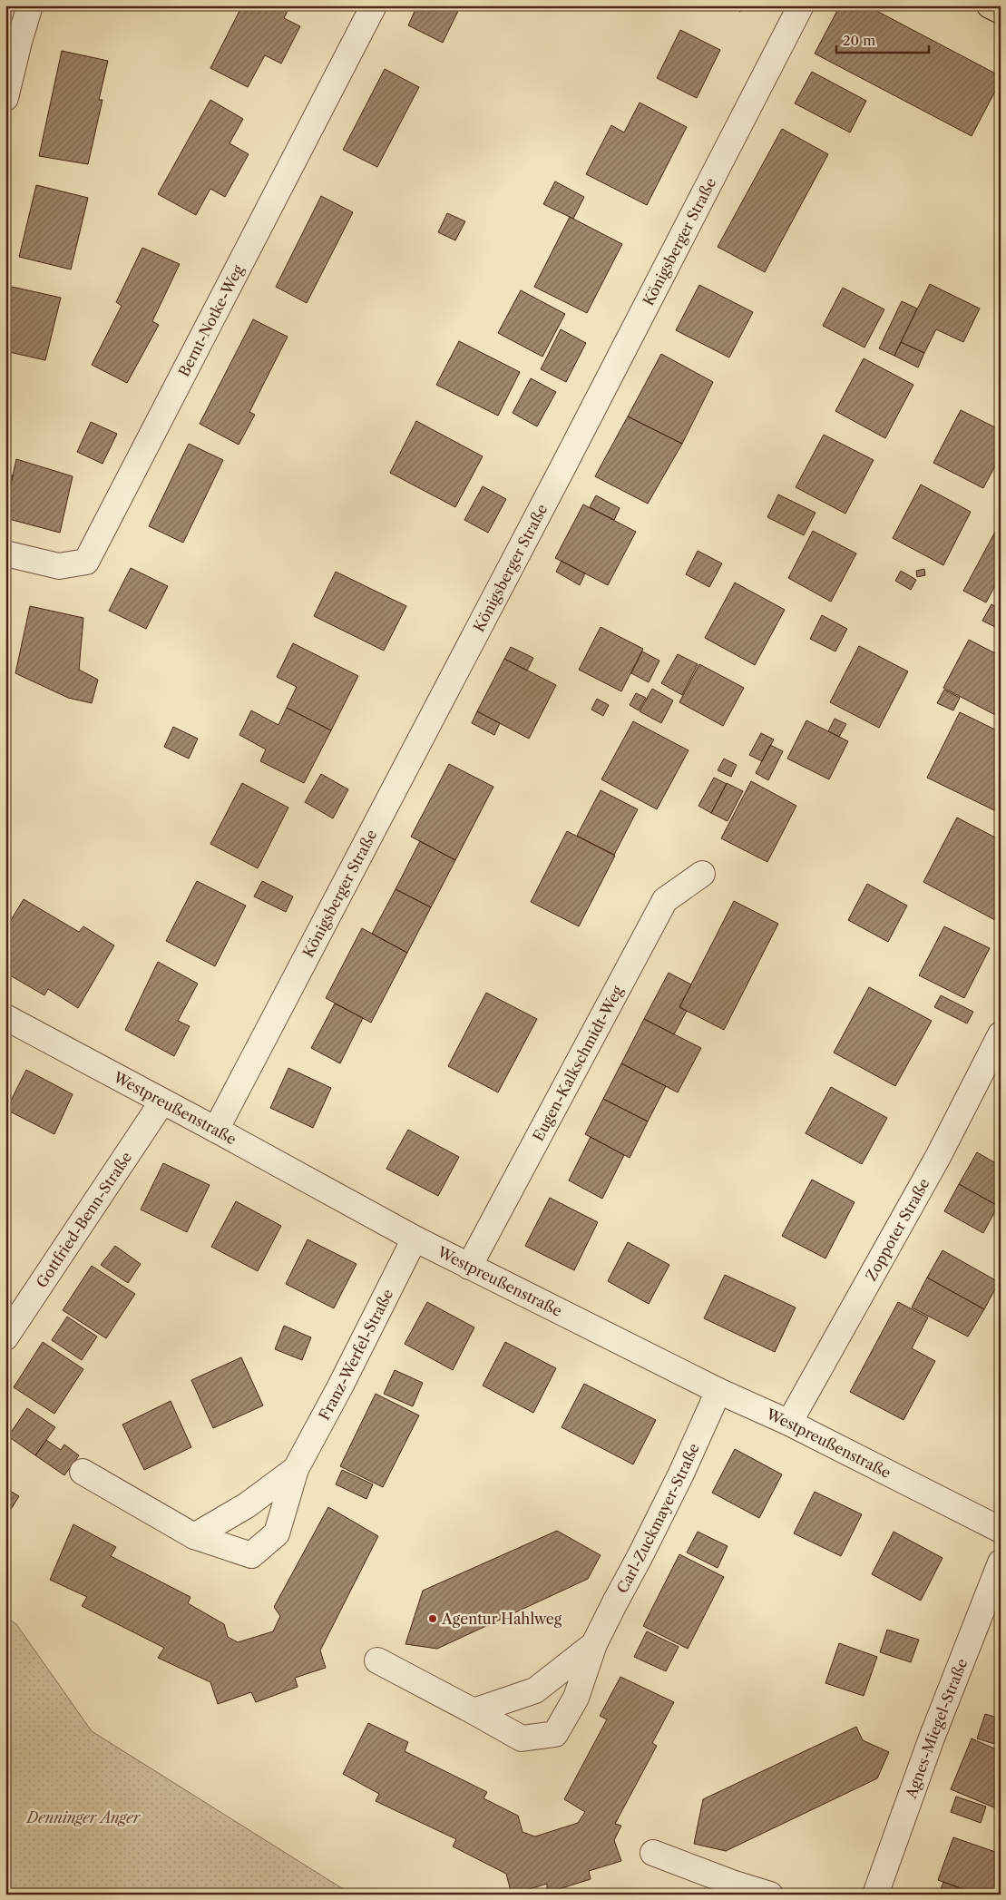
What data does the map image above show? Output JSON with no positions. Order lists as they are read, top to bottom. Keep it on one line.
{"streets":{"street":["Königsberger Straße","Bernt-Notke-Weg","Eugen-Kalkschmidt-Weg","Westpreußenstraße","Gottfried-Benn-Straße","Zoppoter Straße","Franz-Werfel-Straße","Carl-Zuckmayer-Straße","Agnes-Miegel-Straße"]},"crossings":[["Königsberger Straße","Westpreußenstraße"],["Eugen-Kalkschmidt-Weg","Westpreußenstraße"],["Westpreußenstraße","Gottfried-Benn-Straße"],["Westpreußenstraße","Zoppoter Straße"],["Westpreußenstraße","Franz-Werfel-Straße"],["Westpreußenstraße","Carl-Zuckmayer-Straße"]],"parks":["Denninger Anger"],"places":["Agentur Hahlweg"],"scale_bar":"20 m"}
